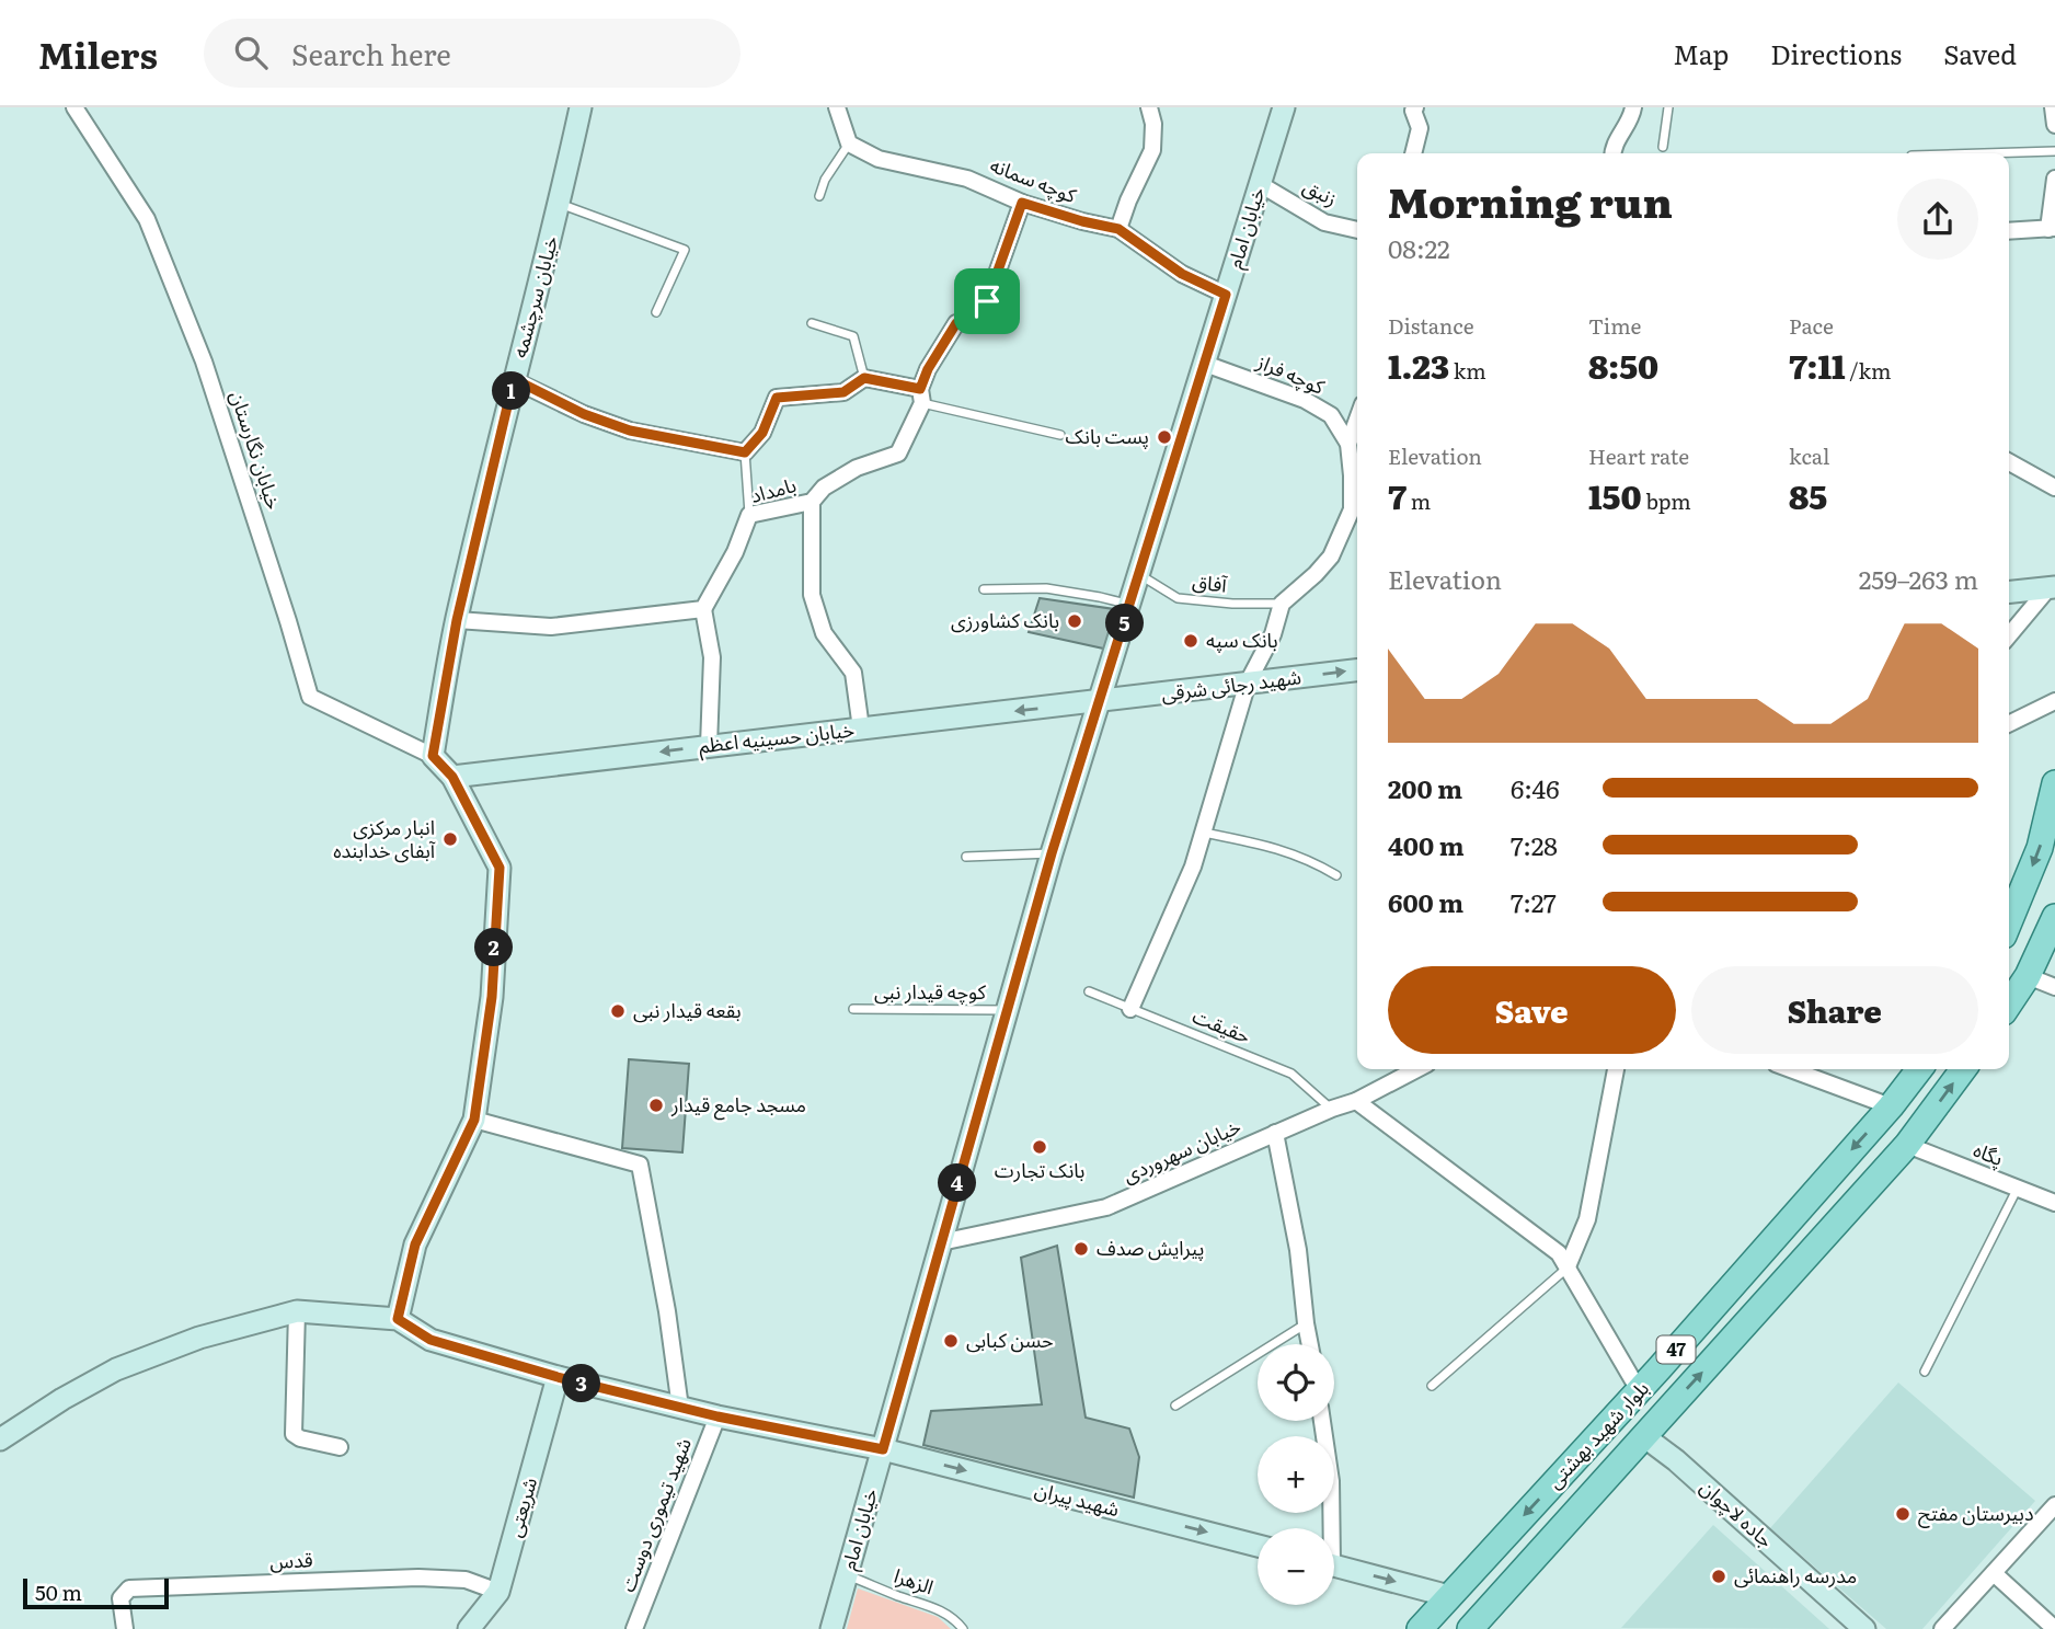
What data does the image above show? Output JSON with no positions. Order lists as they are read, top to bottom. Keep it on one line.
{"streets":{"main road":["47","بلوار شهید بهشتی"],"street":["کوچه سمانه","زنبق","خیابان امام","خیابان سرچشمه","کوچه فراز","خیابان نگارستان","بامداد","شهید رجائی شرقی","خیابان حسینیه اعظم","خیابان سهروردی","پگاه","شهید پیران","شریعتی","جاده لاچوان","شهید تیموری دوست","قدس"],"lane":["آفاق","کوچه قیدار نبی","حقیقت","الزهرا"]},"crossings":[["کوچه سمانه","خیابان امام"],["کوچه سمانه","بامداد"],["زنبق","خیابان امام"],["خیابان امام","کوچه فراز"],["خیابان امام","آفاق"],["خیابان امام","شهید رجائی شرقی"],["خیابان امام","خیابان حسینیه اعظم"],["خیابان امام","کوچه قیدار نبی"],["خیابان امام","خیابان سهروردی"],["خیابان امام","شهید پیران"],["خیابان امام","الزهرا"],["خیابان سرچشمه","خیابان نگارستان"],["کوچه فراز","آفاق"],["شهید رجائی شرقی","خیابان حسینیه اعظم"],["حقیقت","خیابان سهروردی"],["پگاه","بلوار شهید بهشتی"],["47","بلوار شهید بهشتی"],["47","جاده لاچوان"],["بلوار شهید بهشتی","جاده لاچوان"],["شهید پیران","شریعتی"],["شهید پیران","شهید تیموری دوست"],["شریعتی","قدس"]],"one_way":["شهید رجائی شرقی","شهید پیران"],"places":["پست بانک","بانک کشاورزی","بانک سپه","انبار مرکزی آبفای خدابنده","بقعه قیدار نبی","مسجد جامع قیدار","بانک تجارت","پیرایش صدف","حسن کبابی","دبیرستان مفتح","مدرسه راهنمائی"],"scale_bar":"50 m","page":{"header":"Milers","search":"Search here","nav":["Map","Directions","Saved"],"heading":["Morning run","08:22"],"stats":[["Distance","1.23 km"],["Time","8:50"],["Pace","7:11 /km"],["Elevation","7 m"],["Heart rate","150 bpm"],["kcal","85"]],"pins":["1","5","2","4","3"],"chart":["Elevation","259–263 m"],"list":[{"name":"200 m","note":"6:46"},{"name":"400 m","note":"7:28"},{"name":"600 m","note":"7:27"}],"buttons":["Save","Share"],"map_buttons":["+","−"],"scale":"50 m"}}
